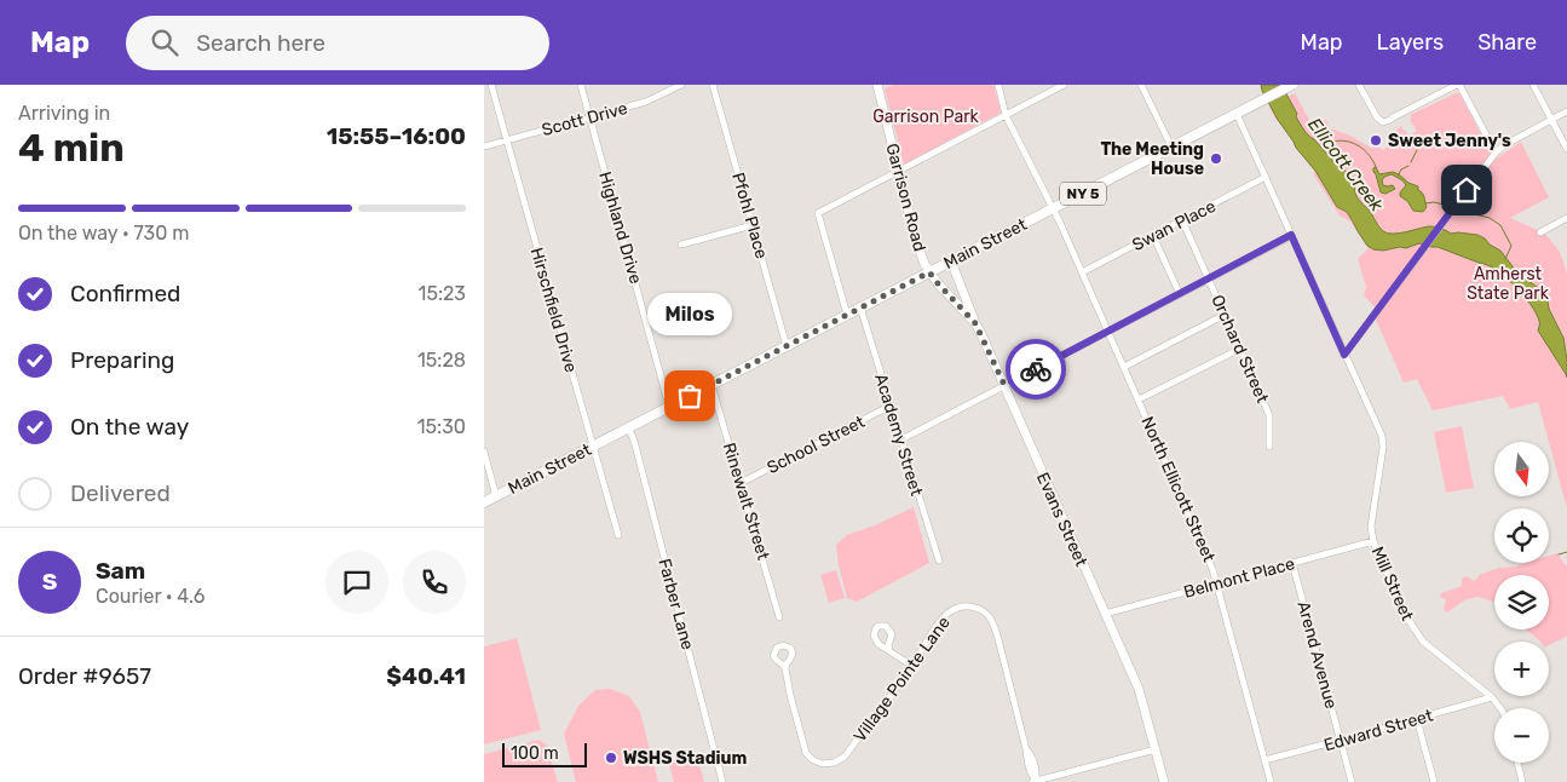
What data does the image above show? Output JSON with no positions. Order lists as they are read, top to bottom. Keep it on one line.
{"streets":{"main road":["NY 5","Main Street"],"street":["Scott Drive","Garrison Road","Pfohl Place","Swan Place","Highland Drive","Hirschfield Drive","Orchard Street","Academy Street","School Street","North Ellicott Street","Rinewalt Street","Evans Street","Belmont Place","Mill Street","Farber Lane","Arend Avenue","Village Pointe Lane","Edward Street"]},"crossings":[["Scott Drive","Highland Drive"],["Scott Drive","Hirschfield Drive"],["Garrison Road","Main Street"],["Garrison Road","Evans Street"],["Pfohl Place","Main Street"],["Swan Place","Orchard Street"],["Swan Place","North Ellicott Street"],["Swan Place","Mill Street"],["Highland Drive","Main Street"],["Main Street","Hirschfield Drive"],["Main Street","Academy Street"],["Main Street","North Ellicott Street"],["Main Street","Rinewalt Street"],["Main Street","Evans Street"],["Main Street","Mill Street"],["Main Street","Farber Lane"],["Academy Street","School Street"],["School Street","Rinewalt Street"],["North Ellicott Street","Belmont Place"],["North Ellicott Street","Edward Street"],["Evans Street","Belmont Place"],["Belmont Place","Mill Street"],["Belmont Place","Arend Avenue"],["Mill Street","Edward Street"],["Arend Avenue","Edward Street"]],"water":["Ellicott Creek"],"parks":["Garrison Park","Amherst State Park"],"places":["Sweet Jenny's","The Meeting House","Milos","WSHS Stadium"],"scale_bar":"100 m","north":"bottom","page":{"header":"Map","search":"Search here","nav":["Map","Layers","Share"],"heading":["4 min","Arriving in","15:55–16:00"],"panel":["Sam","Courier · 4.6","Order #9657","$40.41"],"bar":"On the way · 730 m","list":[["Confirmed","15:23"],["Preparing","15:28"],["On the way","15:30"],"Delivered"],"bubble":"Milos","map_buttons":["+","−"],"round":"S","scale":"100 m"}}
